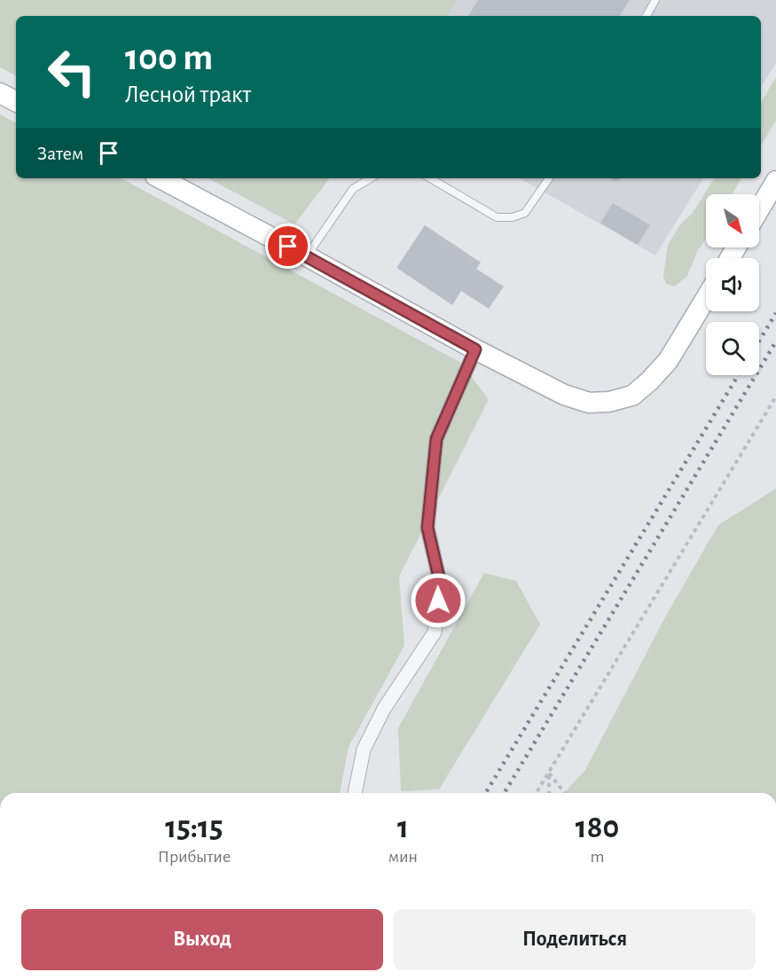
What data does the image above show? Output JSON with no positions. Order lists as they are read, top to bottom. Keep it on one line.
{"north":"bottom right","page":{"turn":["100 m","Лесной тракт"],"then":"Затем","eta":["15:15","Прибытие","1","мин","180","m"],"buttons":["Выход","Поделиться"]}}
